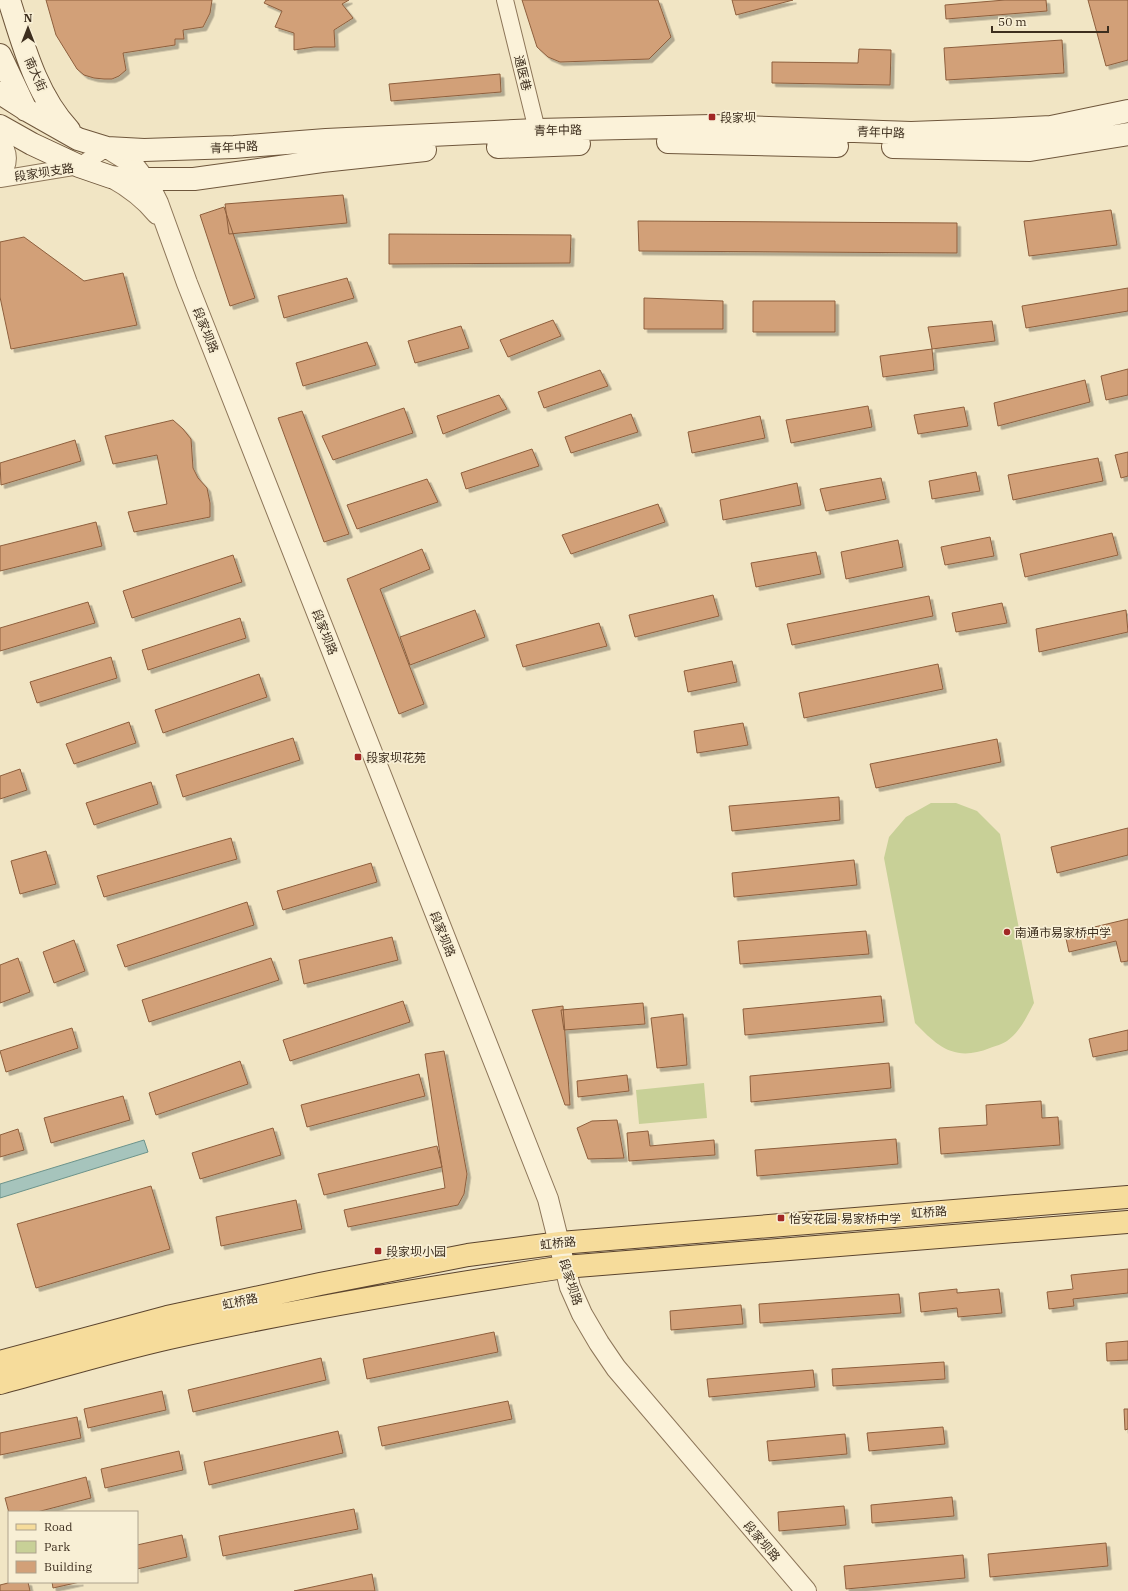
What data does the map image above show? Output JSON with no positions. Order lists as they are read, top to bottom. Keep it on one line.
{"streets":{"main road":["南大街","青年中路","虹桥路"],"street":["通医巷","段家坝支路","段家坝路"]},"crossings":[["通医巷","青年中路"],["南大街","青年中路"],["南大街","段家坝支路"],["青年中路","段家坝支路"],["青年中路","段家坝路"],["段家坝支路","段家坝路"],["段家坝路","虹桥路"]],"places":{"transit":["段家坝","段家坝花苑","怡安花园·易家桥中学","段家坝小园"],"other":["南通市易家桥中学"]},"legend":["Road","Park","Building"],"scale_bar":"50 m","north":"top"}
